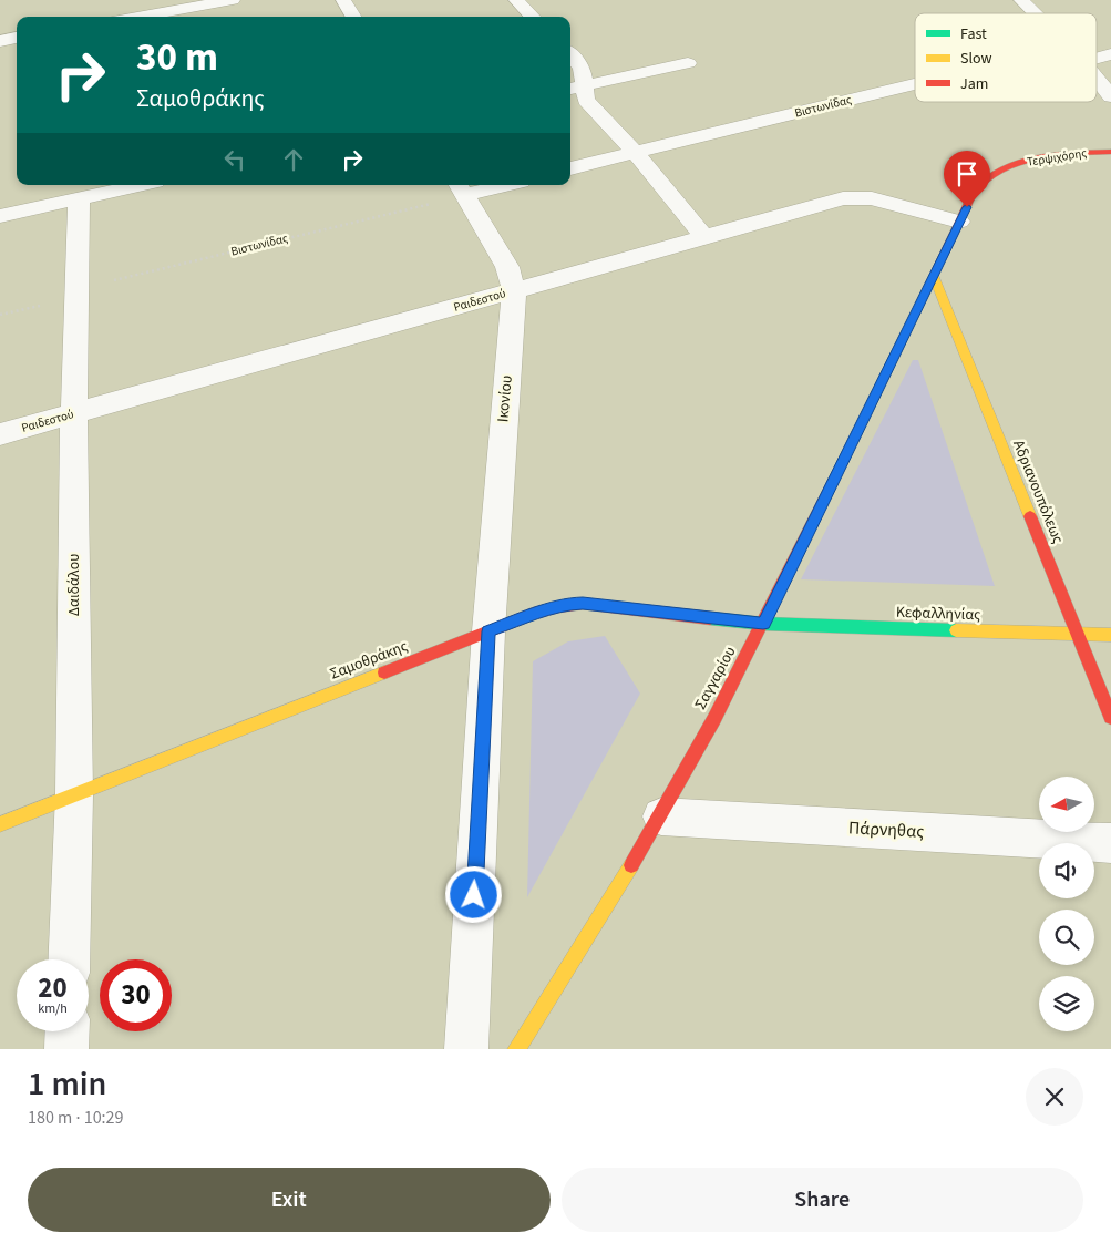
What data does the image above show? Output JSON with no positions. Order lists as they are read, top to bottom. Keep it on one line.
{"streets":{"street":["Βιστωνίδας","Τερψιχόρης","Ραιδεστού","Ικονίου","Αδριανουπόλεως","Δαιδάλου","Κεφαλληνίας","Σαμοθράκης","Σαγγαρίου","Πάρνηθας"]},"crossings":[["Βιστωνίδας","Ικονίου"],["Βιστωνίδας","Δαιδάλου"],["Τερψιχόρης","Ραιδεστού"],["Τερψιχόρης","Αδριανουπόλεως"],["Τερψιχόρης","Σαγγαρίου"],["Ραιδεστού","Ικονίου"],["Ραιδεστού","Δαιδάλου"],["Ικονίου","Σαμοθράκης"],["Αδριανουπόλεως","Κεφαλληνίας"],["Αδριανουπόλεως","Σαγγαρίου"],["Δαιδάλου","Σαμοθράκης"],["Κεφαλληνίας","Σαμοθράκης"],["Κεφαλληνίας","Σαγγαρίου"],["Σαμοθράκης","Σαγγαρίου"],["Σαγγαρίου","Πάρνηθας"]],"legend":["Fast","Slow","Jam"],"north":"left","page":{"turn":["30 m","Σαμοθράκης"],"speed":"20 km/h","limit":"30","heading":["1 min","180 m · 10:29"],"buttons":["Exit","Share"]}}
